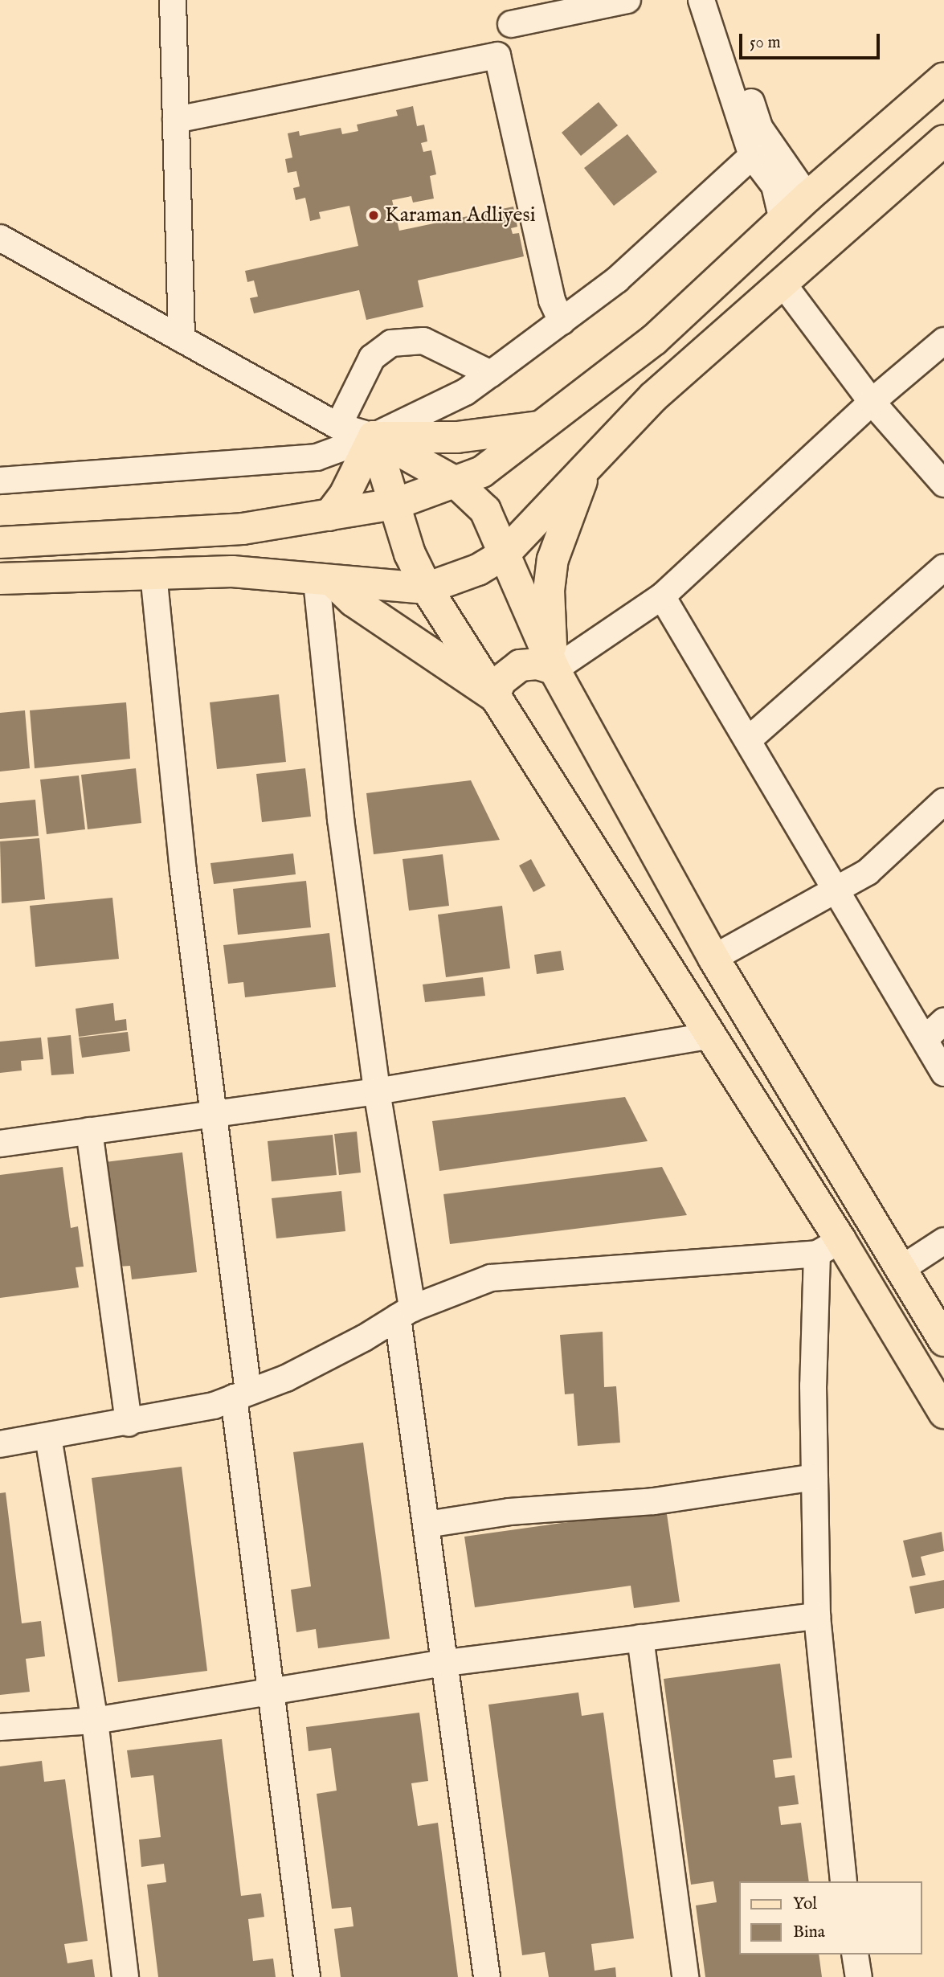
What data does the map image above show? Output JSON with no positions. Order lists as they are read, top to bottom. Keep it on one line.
{"places":["Karaman Adliyesi"],"legend":["Yol","Bina"],"scale_bar":"50 m"}
